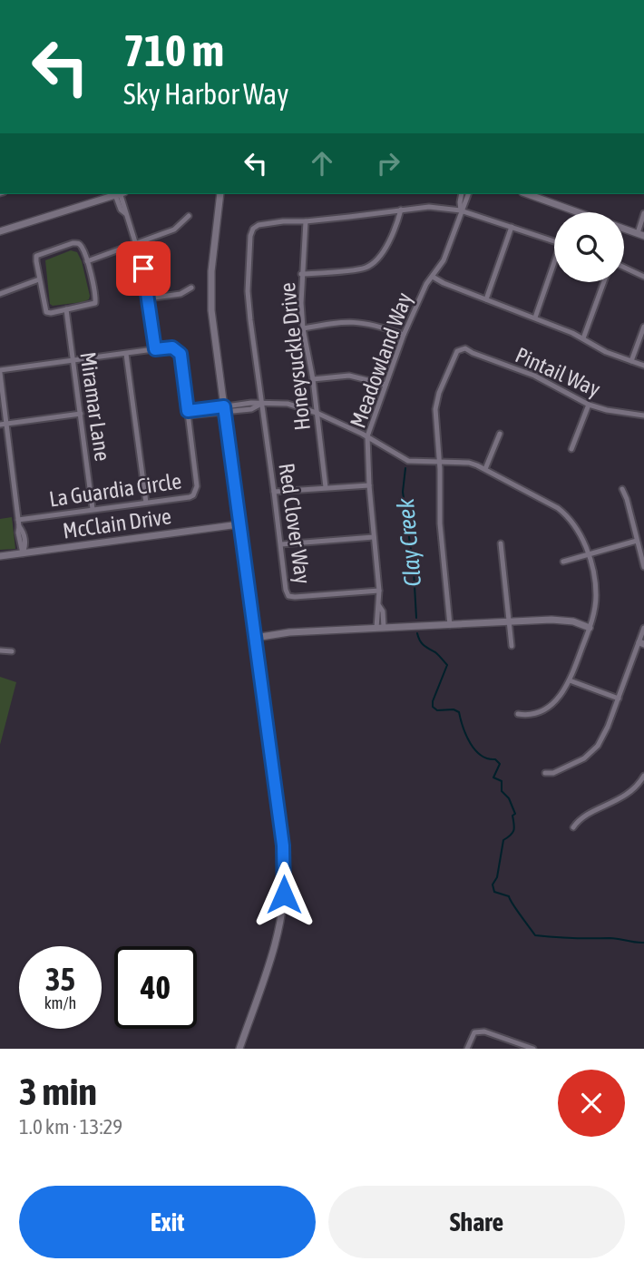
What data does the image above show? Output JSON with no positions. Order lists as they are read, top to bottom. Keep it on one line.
{"streets":{"street":["Honeysuckle Drive","Meadowland Way","Pintail Way","Miramar Lane","La Guardia Circle","McClain Drive","Red Clover Way"]},"crossings":[["Honeysuckle Drive","Red Clover Way"],["Meadowland Way","Red Clover Way"],["Miramar Lane","La Guardia Circle"]],"water":["Clay Creek"],"page":{"turn":["710 m","Sky Harbor Way"],"speed":"35 km/h","limit":"40","heading":["3 min","1.0 km · 13:29"],"buttons":["Exit","Share"]}}
